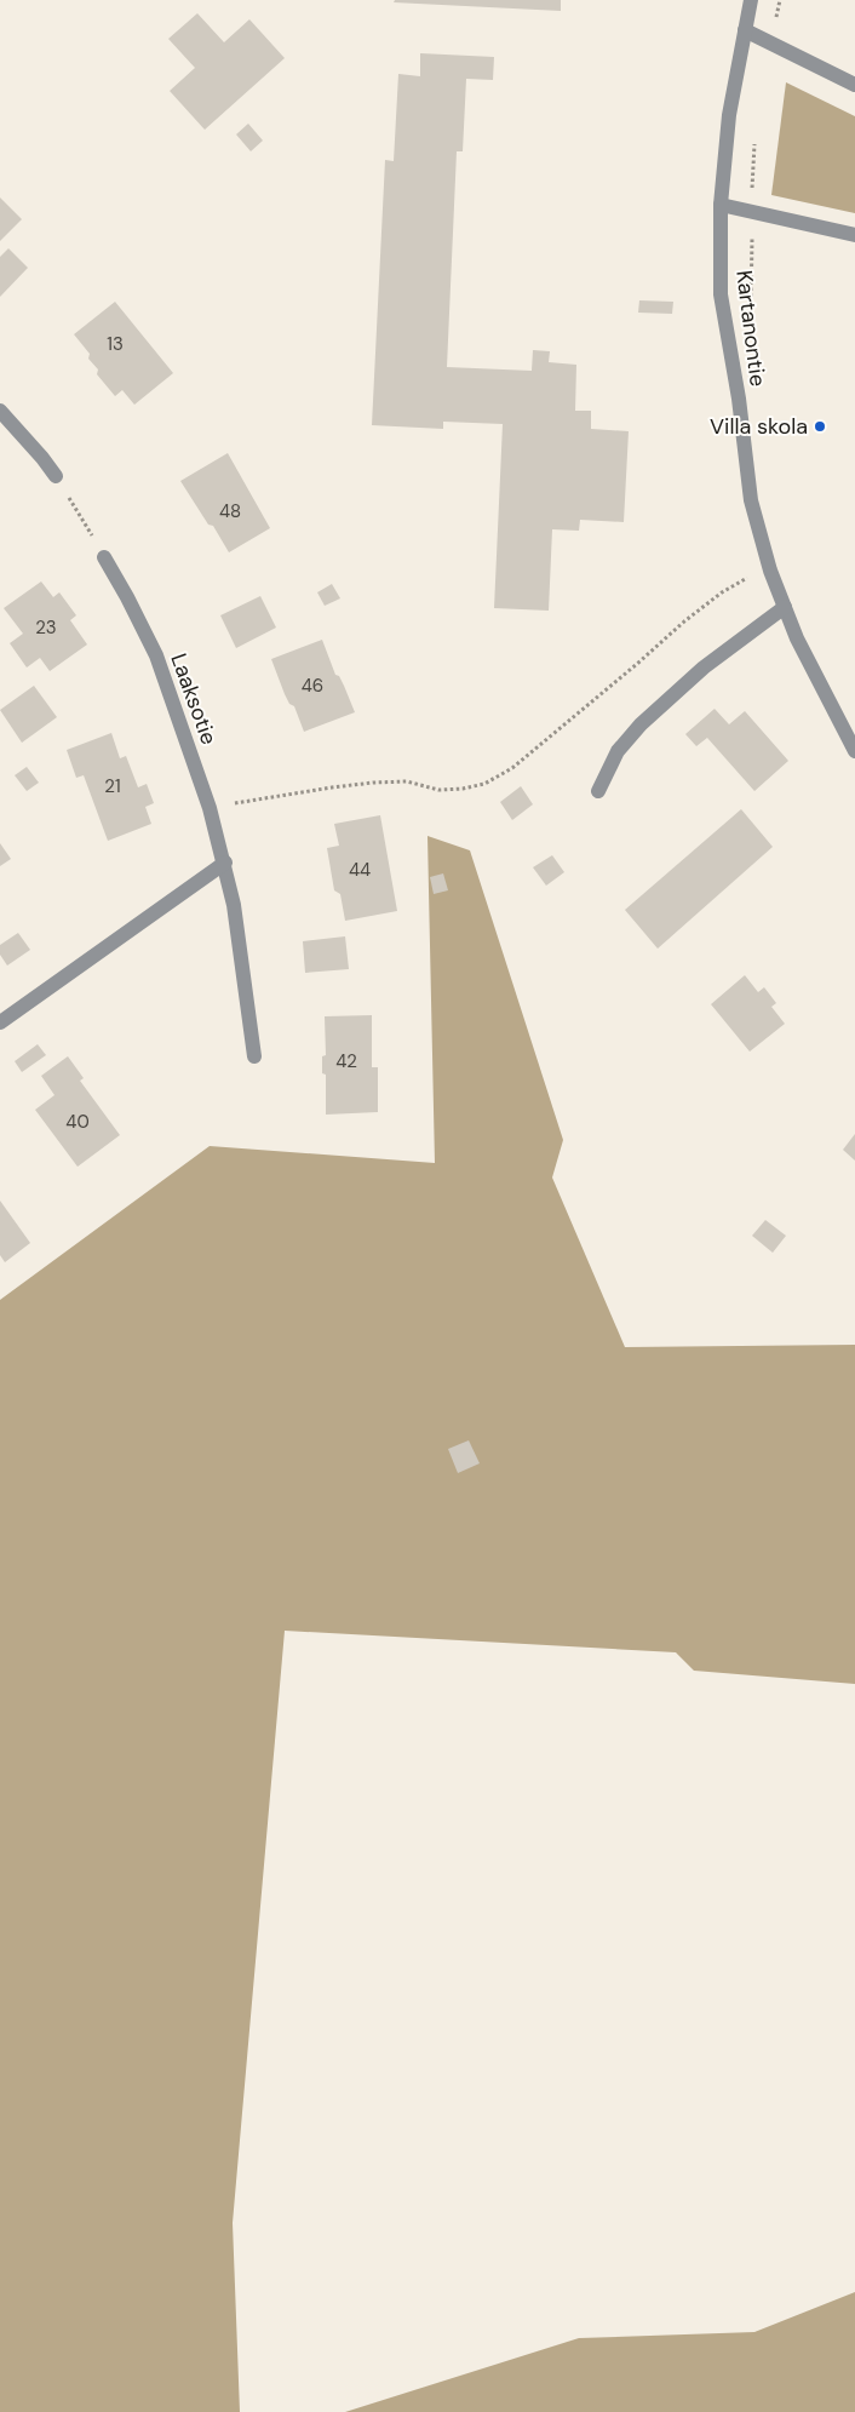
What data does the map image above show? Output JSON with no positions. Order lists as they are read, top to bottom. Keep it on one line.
{"streets":{"street":["Kartanontie","Laaksotie"]},"places":["Villa skola"],"house_numbers":["13","48","23","46","21","44","42","40"]}
